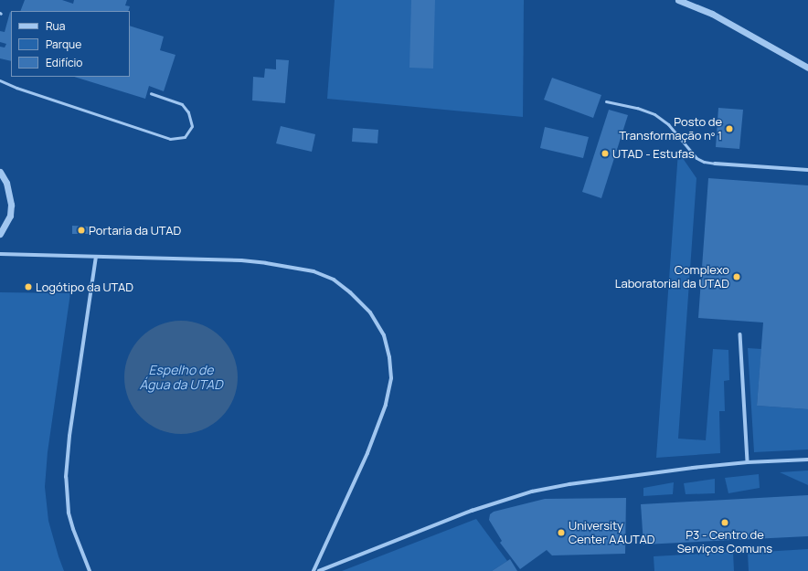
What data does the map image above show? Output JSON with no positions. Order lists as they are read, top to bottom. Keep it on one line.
{"water":["Espelho de Água da UTAD"],"places":["Posto de Transformação nº 1","UTAD - Estufas","Portaria da UTAD","Complexo Laboratorial da UTAD","Logótipo da UTAD","P3 - Centro de Serviços Comuns","University Center AAUTAD"],"legend":["Rua","Parque","Edifício"]}
